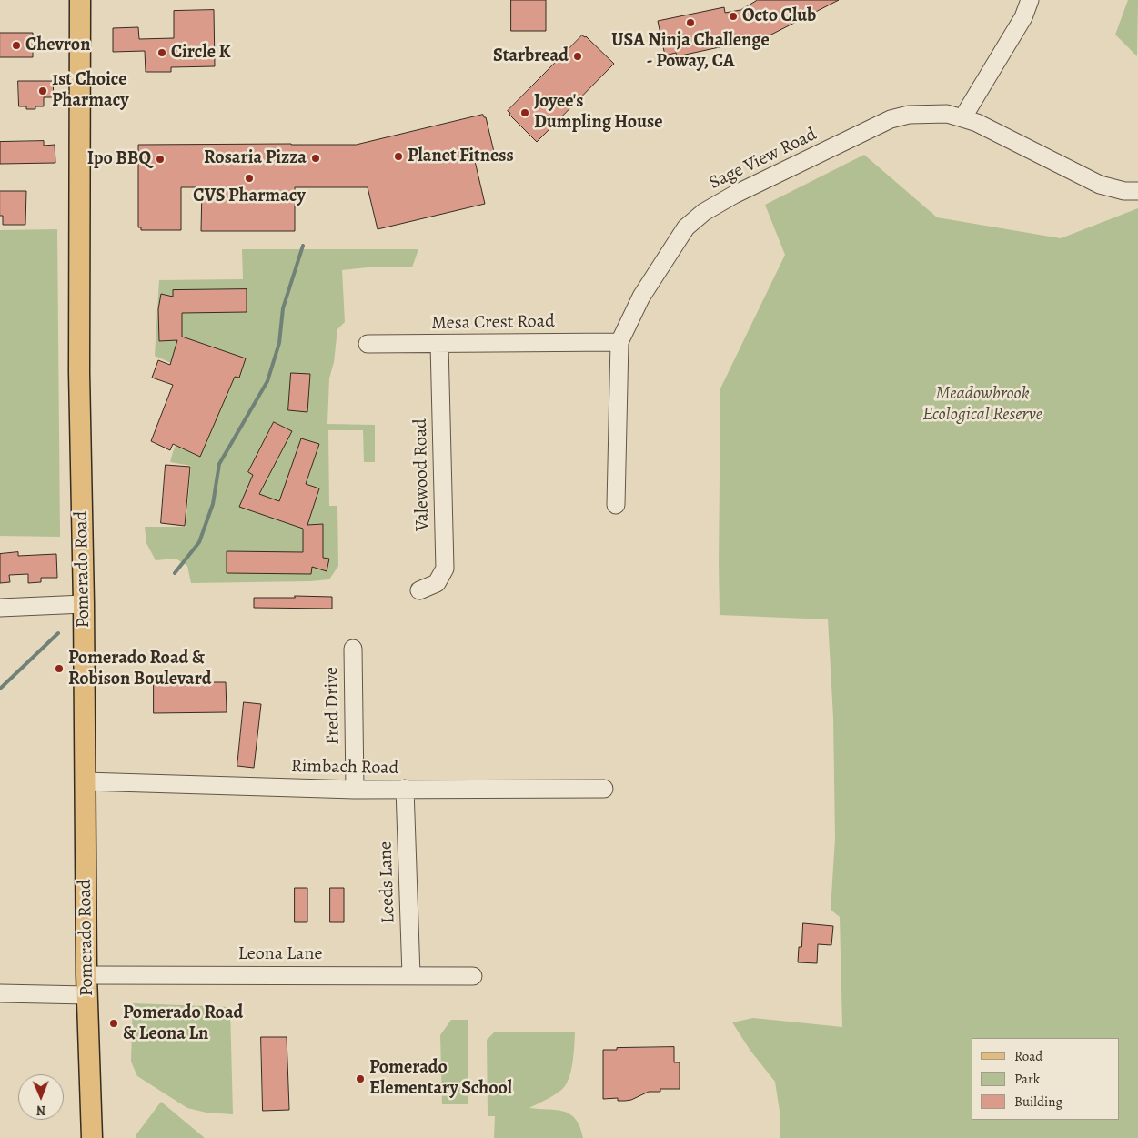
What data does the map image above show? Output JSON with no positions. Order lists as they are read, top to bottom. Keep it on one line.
{"streets":{"main road":["Pomerado Road"],"street":["Sage View Road","Mesa Crest Road","Valewood Road","Fred Drive","Rimbach Road","Leeds Lane","Leona Lane"]},"crossings":[["Sage View Road","Mesa Crest Road"],["Mesa Crest Road","Valewood Road"],["Pomerado Road","Rimbach Road"],["Pomerado Road","Leona Lane"],["Fred Drive","Rimbach Road"],["Rimbach Road","Leeds Lane"],["Leeds Lane","Leona Lane"]],"parks":["Meadowbrook Ecological Reserve"],"places":["Octo Club","USA Ninja Challenge - Poway, CA","Chevron","Circle K","Starbread","1st Choice Pharmacy","Joyee's Dumpling House","Planet Fitness","Rosaria Pizza","Ipo BBQ","CVS Pharmacy","Pomerado Road & Robison Boulevard","Pomerado Road & Leona Ln","Pomerado Elementary School"],"legend":["Road","Park","Building"],"north":"bottom"}
